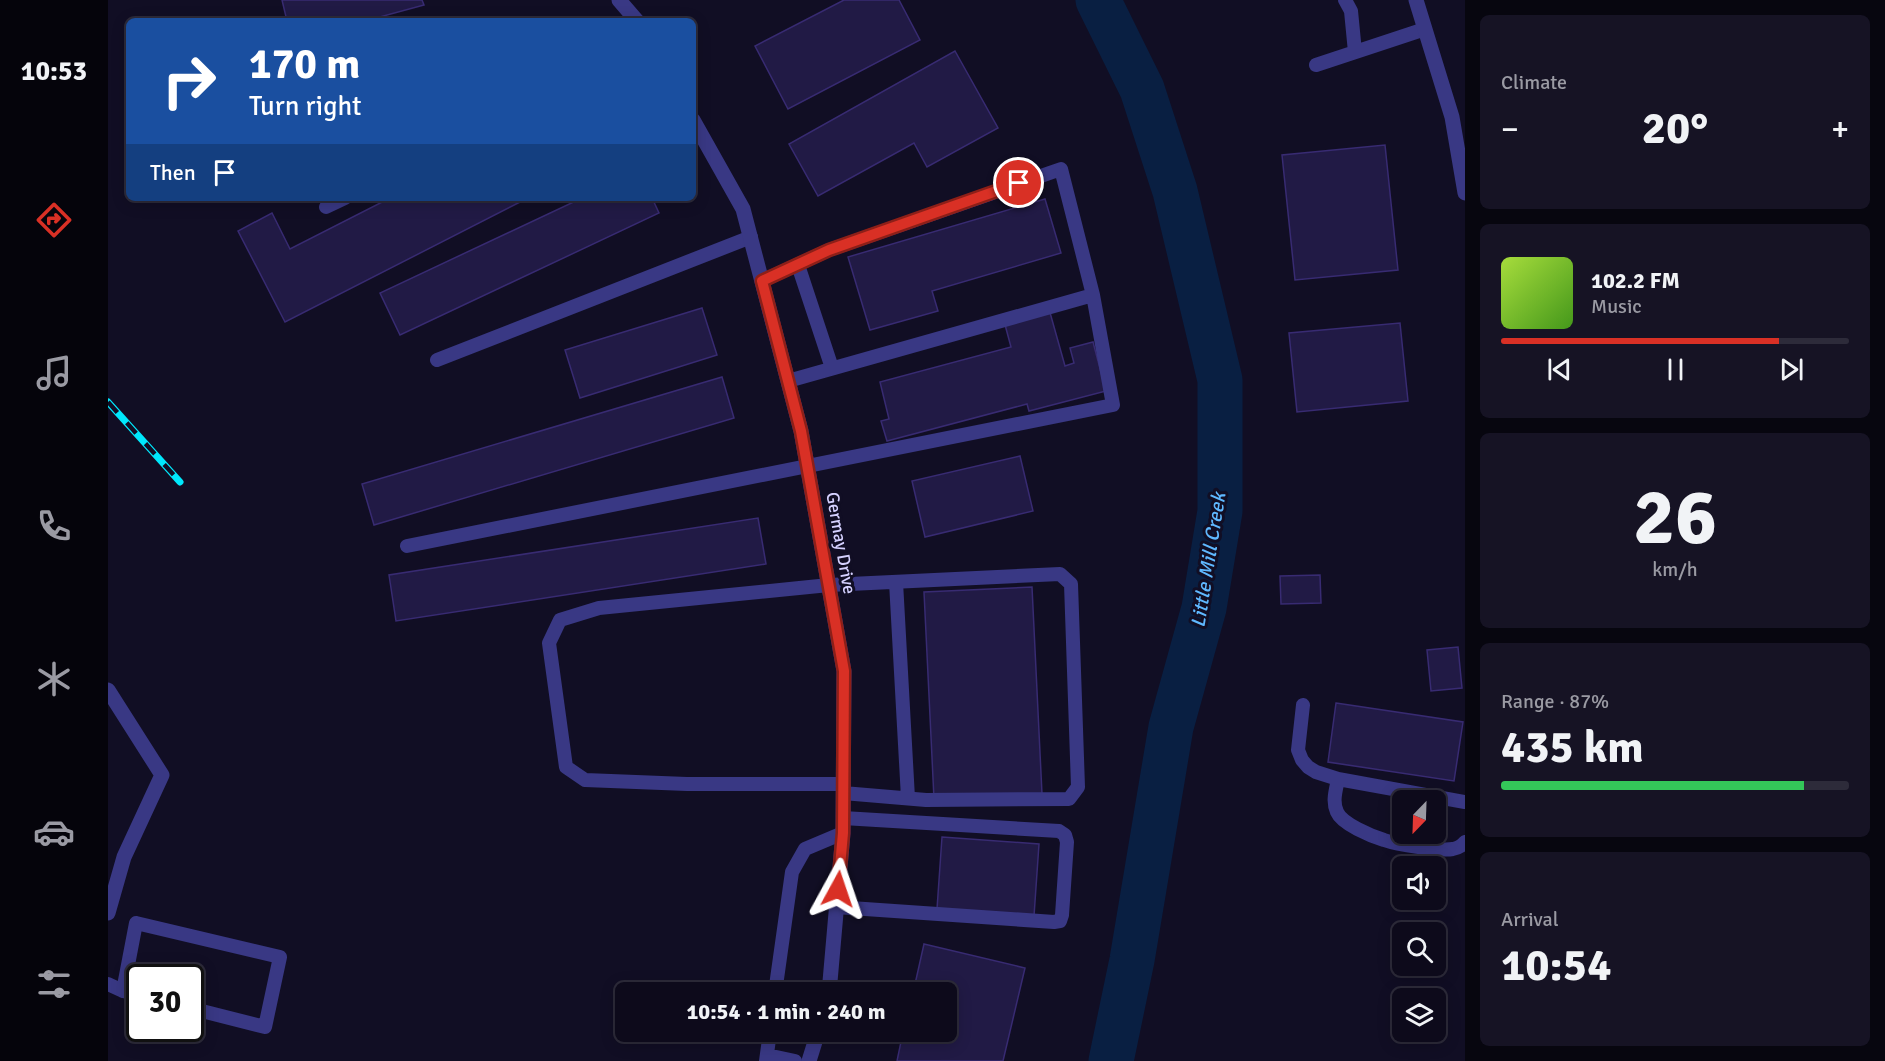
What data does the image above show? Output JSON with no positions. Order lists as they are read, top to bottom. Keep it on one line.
{"streets":{"street":["Germay Drive"]},"water":["Little Mill Creek"],"north":"bottom left","page":{"tabs":"10:53","tile":["Climate",["26","km/h"],["Range · 87%","435 km"],["Arrival","10:54"]],"turn":["170 m","Turn right"],"heat":["−","20°","+"],"then":"Then","song":["102.2 FM","Music"],"limit":"30","trip":"10:54 · 1 min · 240 m"}}
